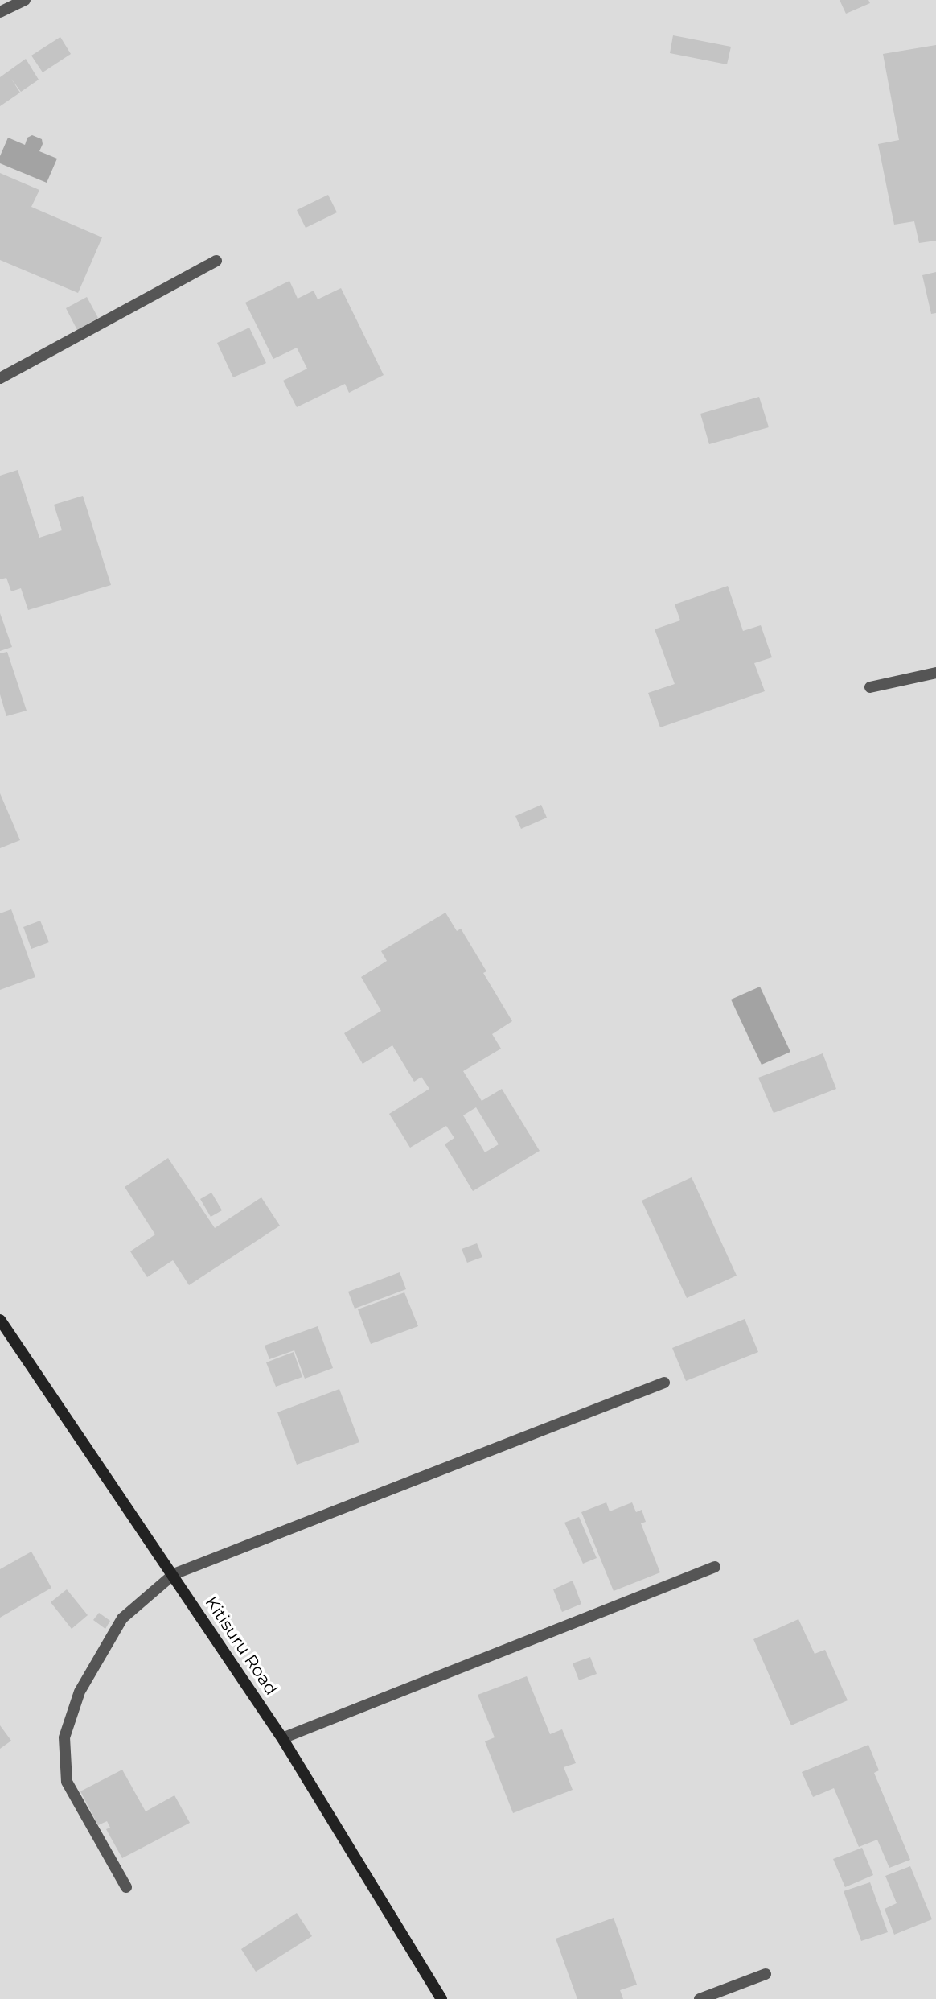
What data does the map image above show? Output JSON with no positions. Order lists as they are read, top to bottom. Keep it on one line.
{"streets":{"street":["Kitisuru Road"]}}
